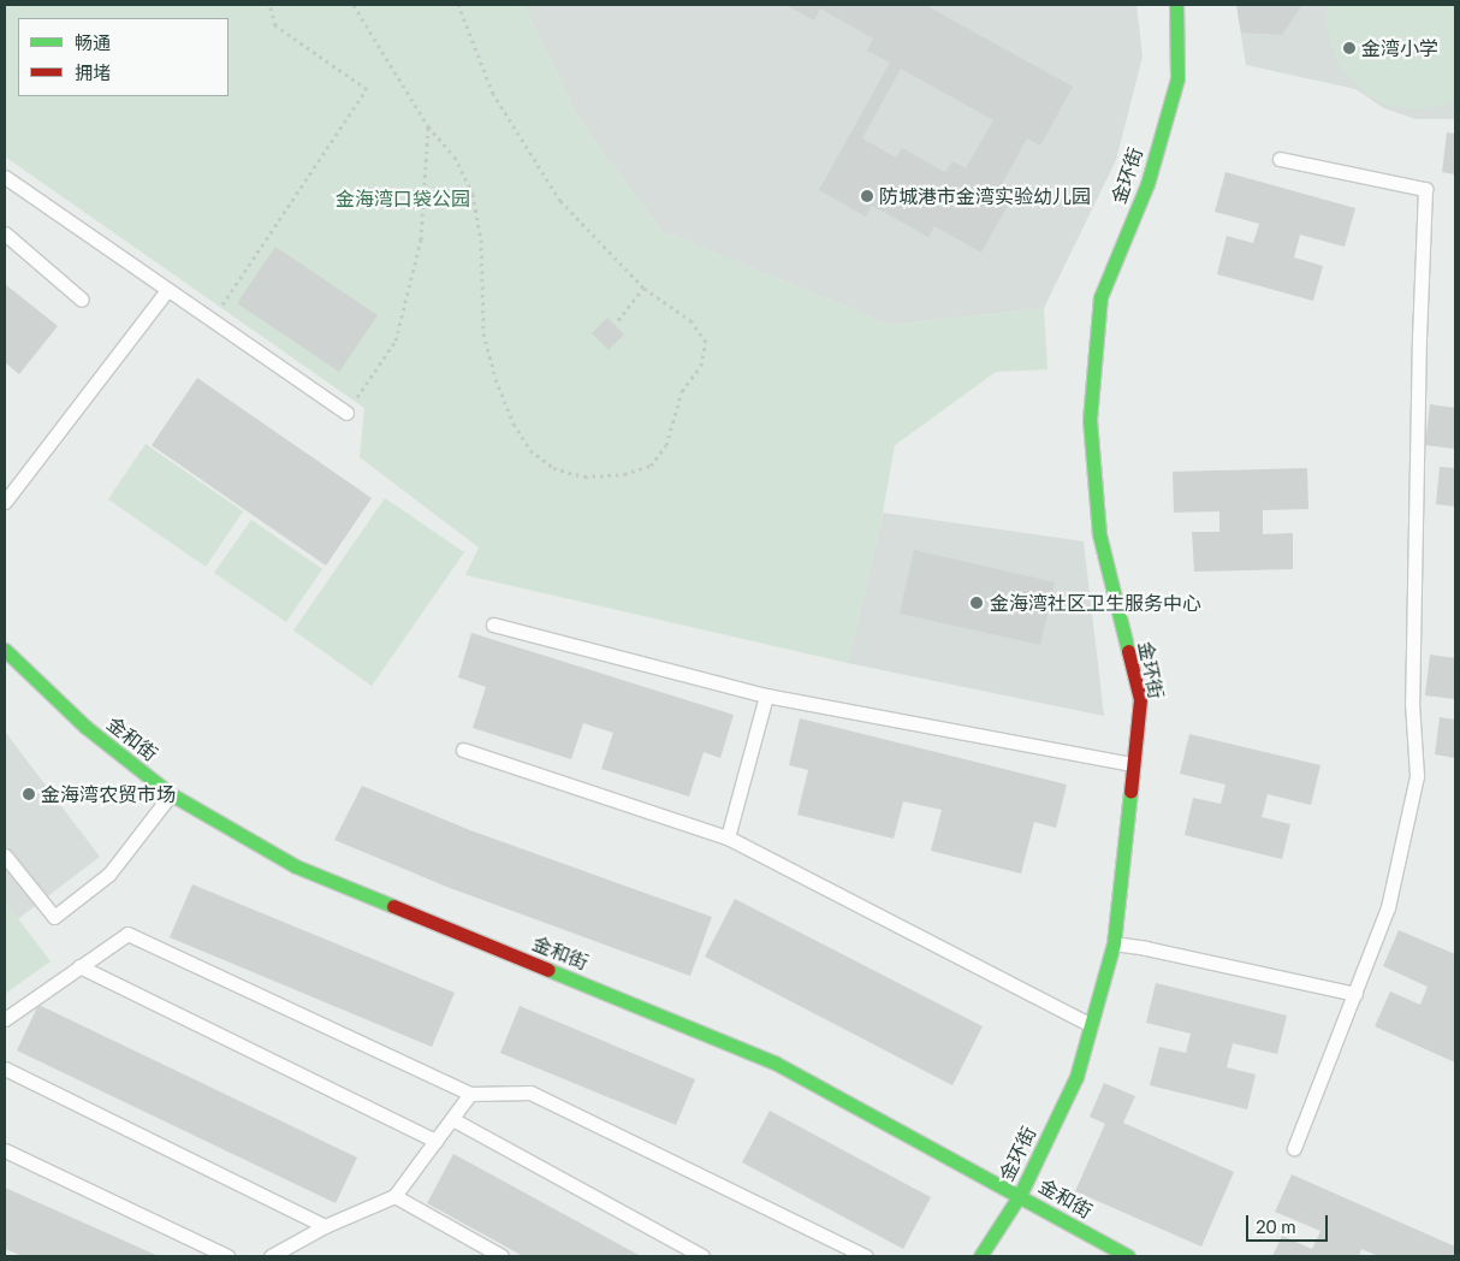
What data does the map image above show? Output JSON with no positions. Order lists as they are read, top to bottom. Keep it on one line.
{"streets":{"street":["金环街","金和街"]},"crossings":[["金环街","金和街"]],"parks":["金海湾口袋公园"],"places":["金湾小学","防城港市金湾实验幼儿园","金海湾社区卫生服务中心","金海湾农贸市场"],"legend":["畅通","拥堵"],"scale_bar":"20 m"}
